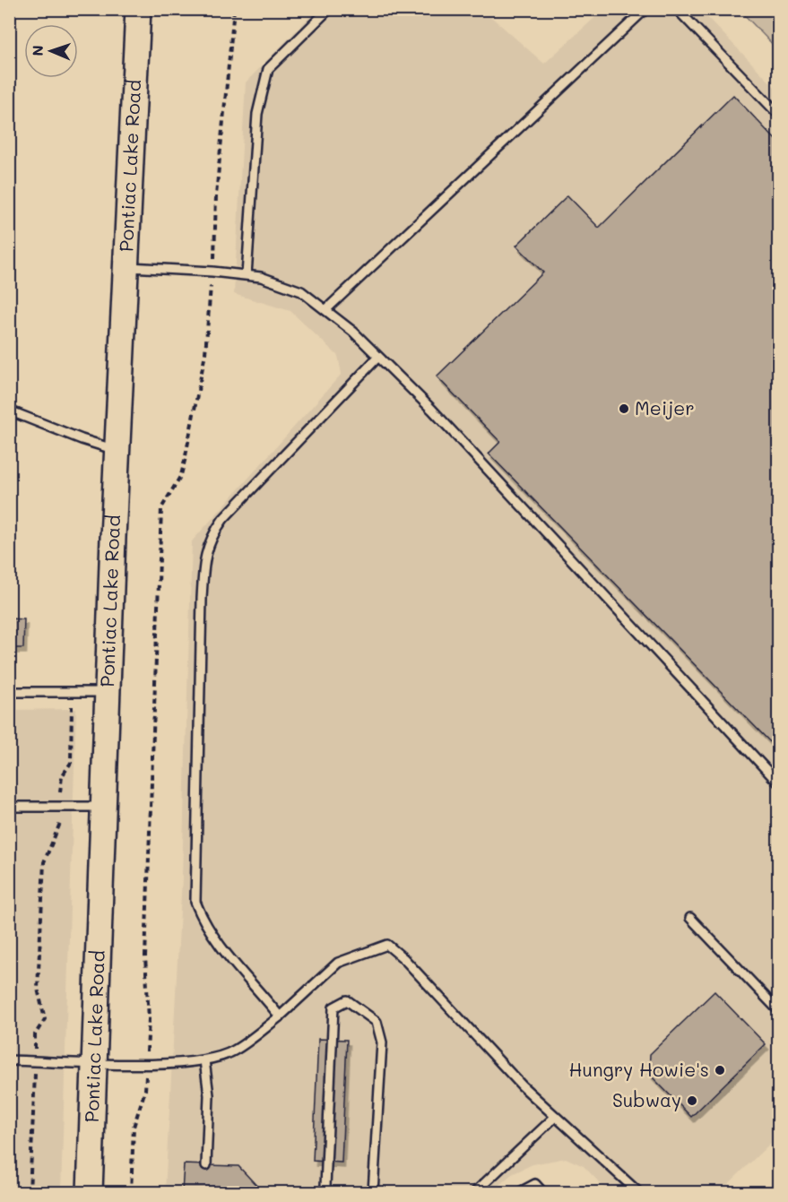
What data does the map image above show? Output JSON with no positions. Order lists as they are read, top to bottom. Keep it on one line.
{"streets":{"main road":["Pontiac Lake Road"]},"places":["Meijer","Hungry Howie's","Subway"],"north":"left"}
